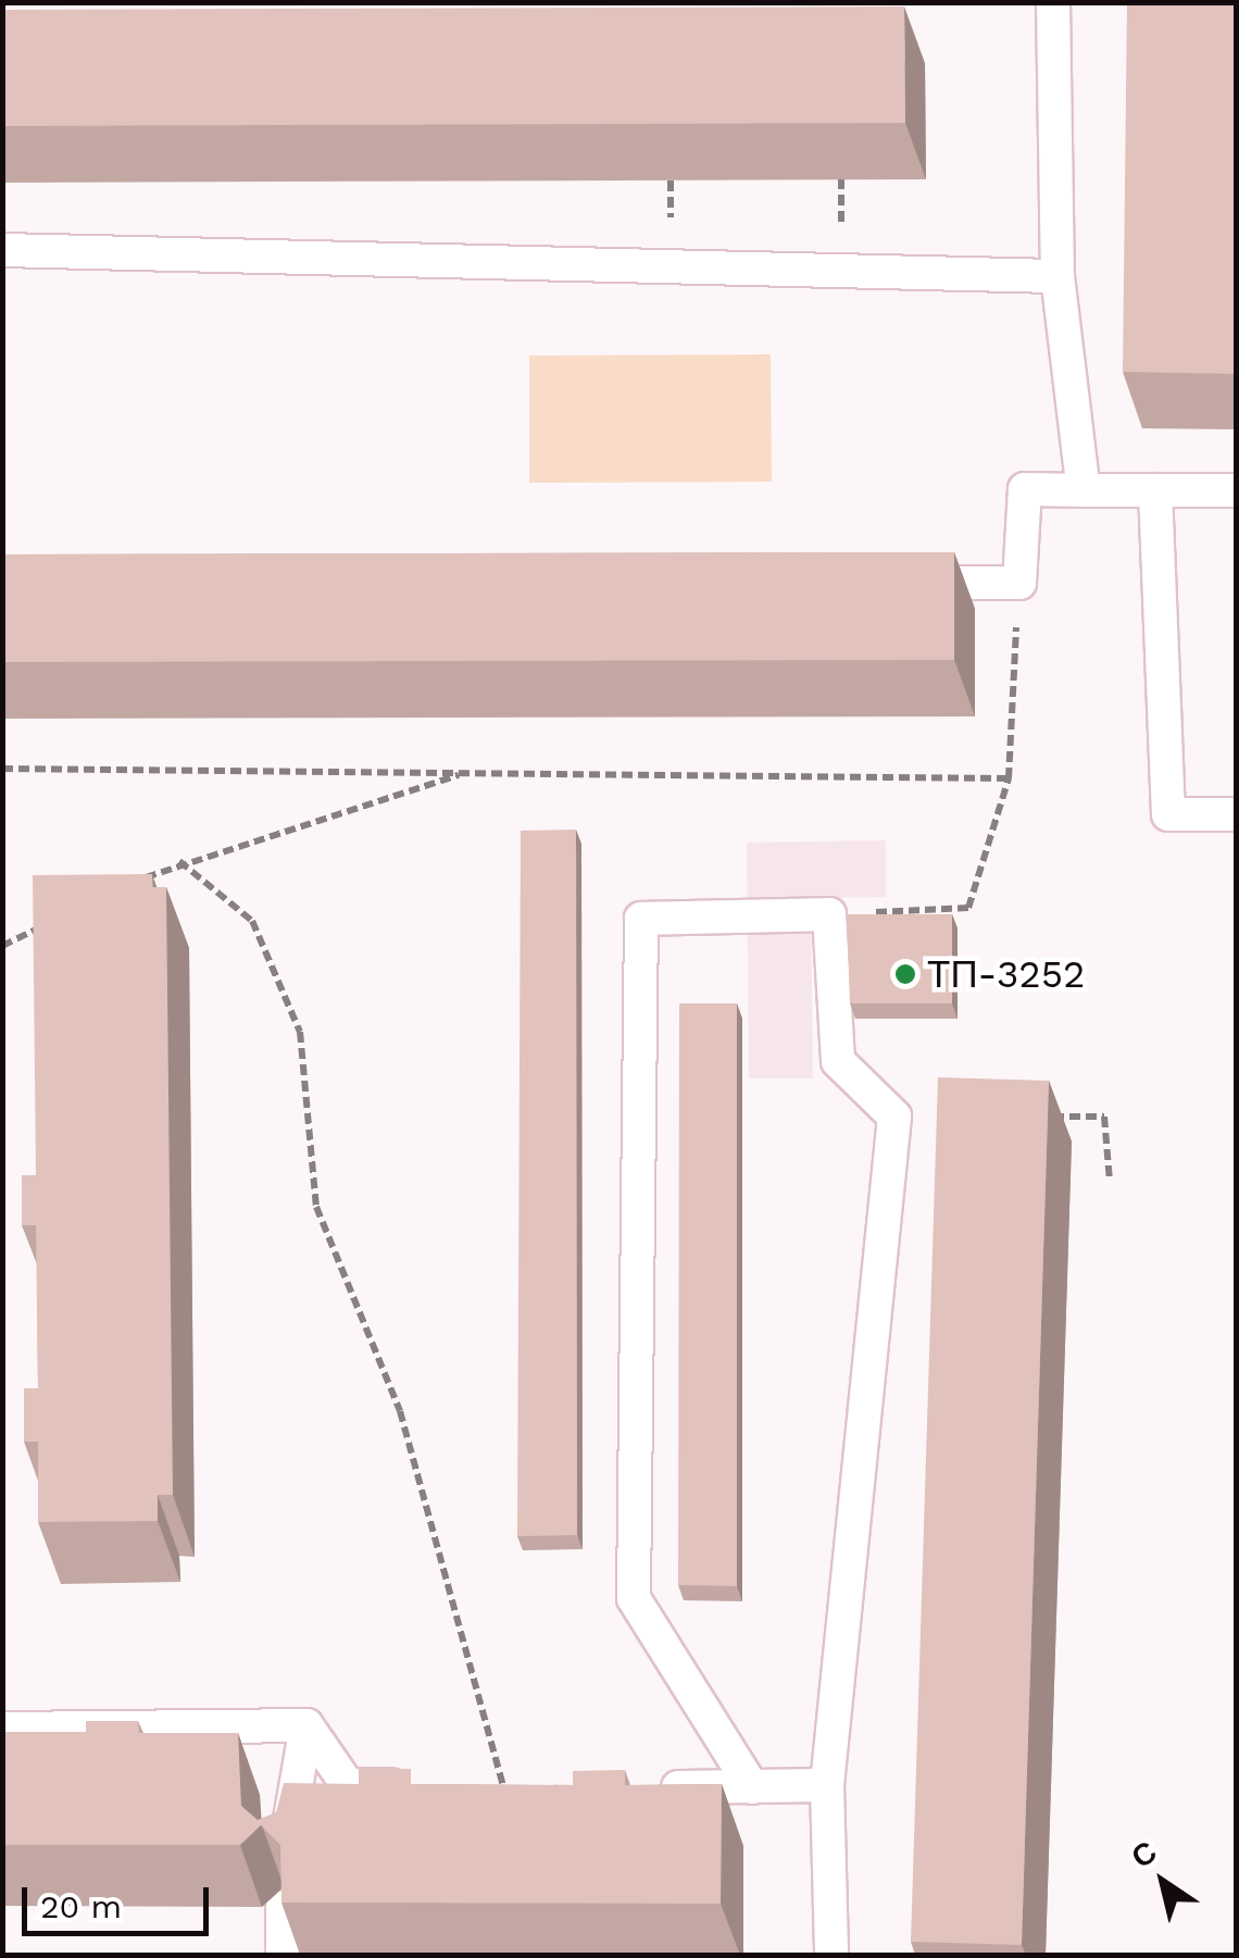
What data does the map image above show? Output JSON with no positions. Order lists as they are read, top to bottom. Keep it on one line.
{"places":["ТП-3252"],"scale_bar":"20 m","north":"top left"}
